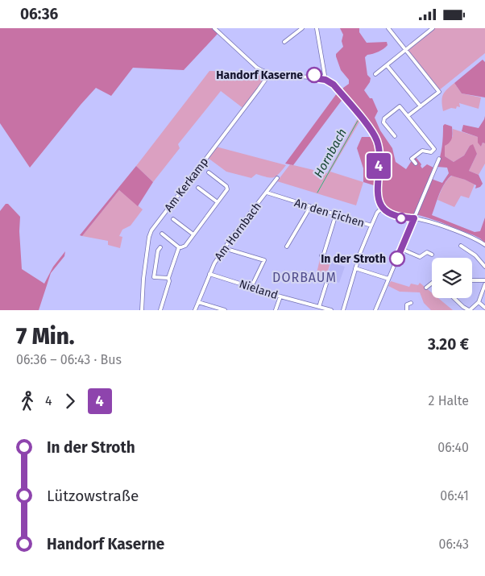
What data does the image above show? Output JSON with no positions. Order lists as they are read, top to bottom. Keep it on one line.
{"streets":{"street":["Am Kerkamp","An den Eichen","Am Hornbach","Nieland"]},"crossings":[["An den Eichen","Am Hornbach"],["Am Hornbach","Nieland"]],"districts":["DORBAUM"],"water":["Hornbach"],"places":["Handorf Kaserne","In der Stroth"],"lines":["bus line 4"],"page":{"status":"06:36","on_map":"4","heading":["7 Min.","06:36 – 06:43 · Bus","3.20 €"],"legs":["4","4","2 Halte"],"list":[{"name":"In der Stroth","value":"06:40"},{"name":"Lützowstraße","value":"06:41"},{"name":"Handorf Kaserne","value":"06:43"}]}}
